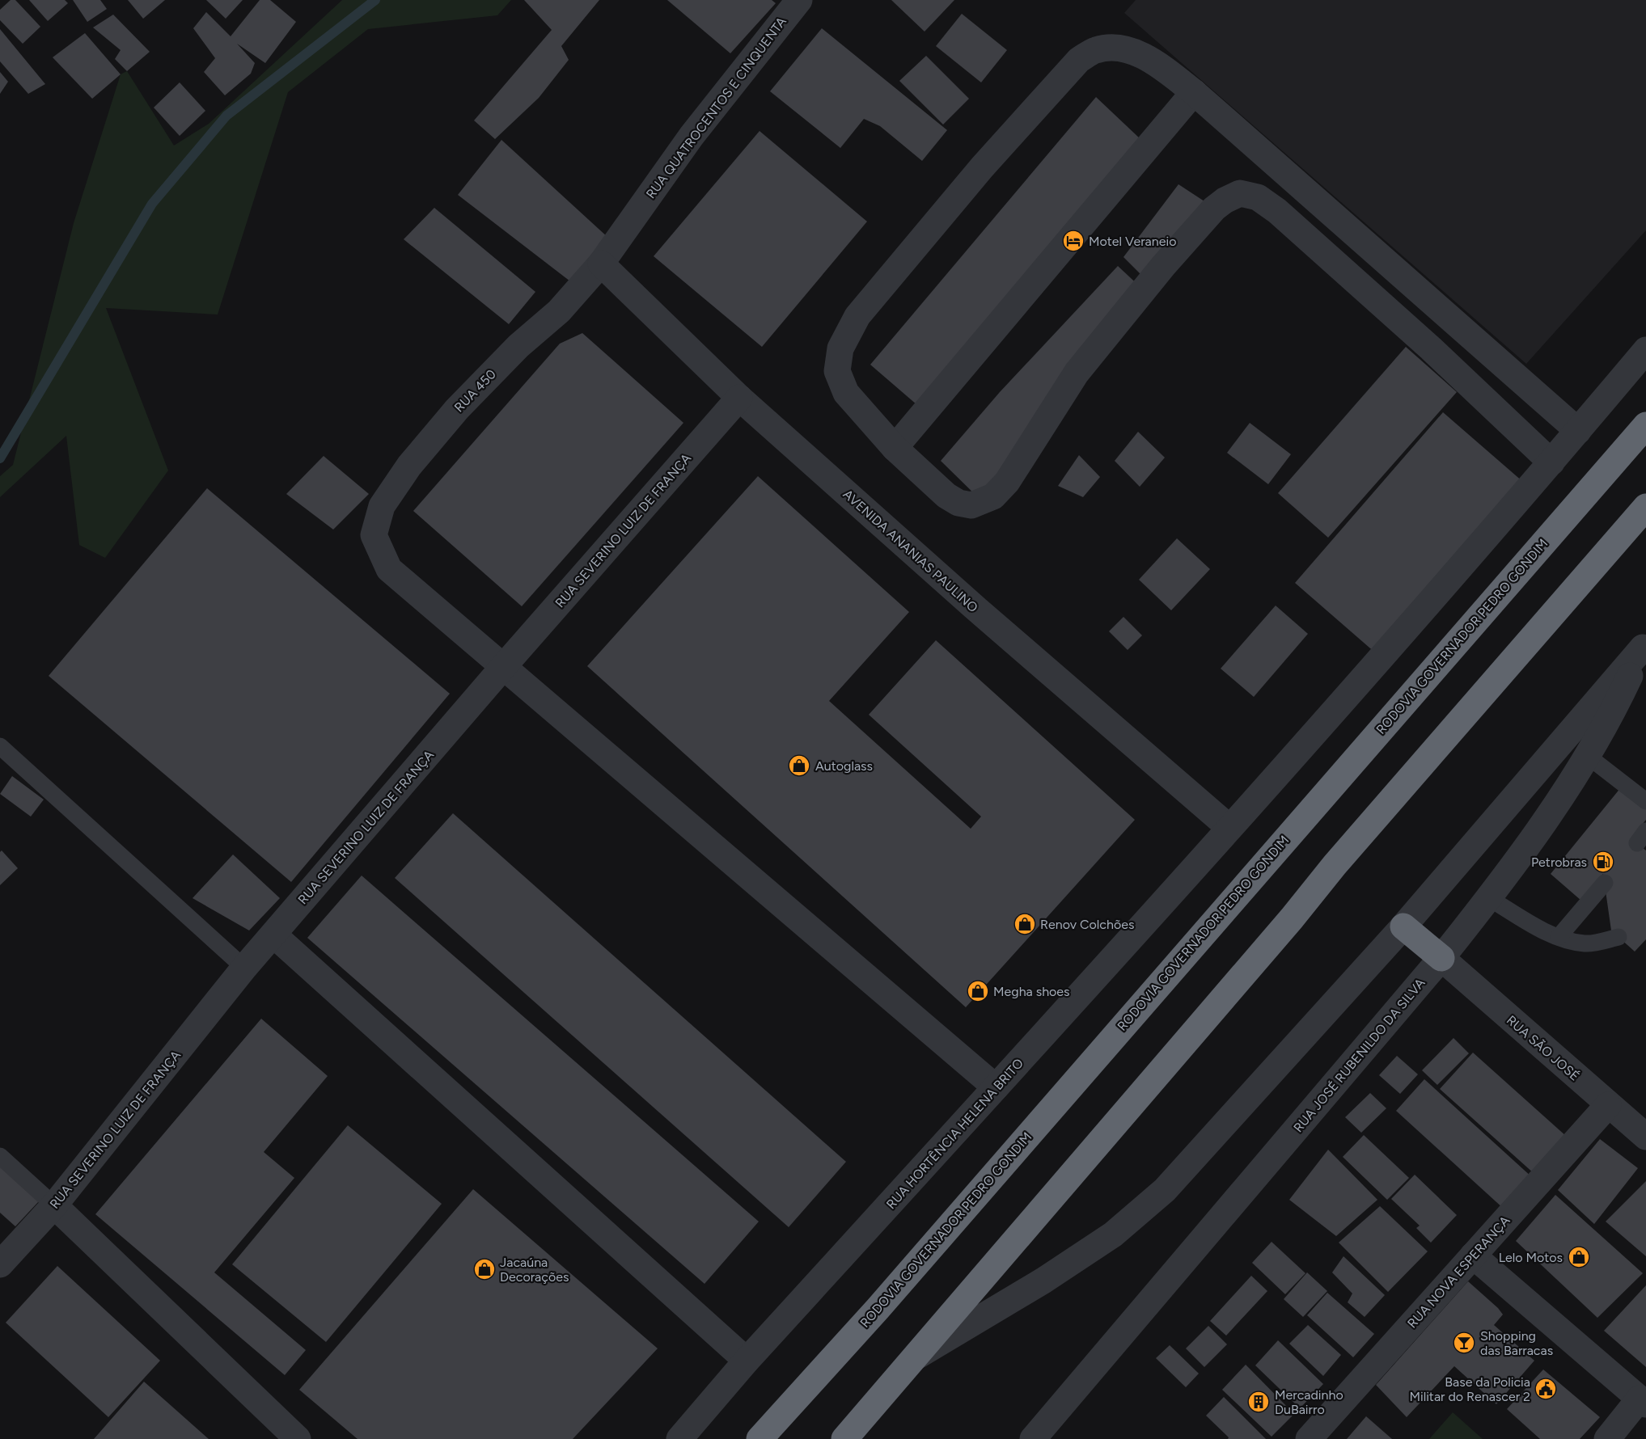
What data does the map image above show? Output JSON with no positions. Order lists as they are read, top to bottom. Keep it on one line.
{"streets":{"highway":["RODOVIA GOVERNADOR PEDRO GONDIM"],"street":["RUA QUATROCENTOS E CINQUENTA","RUA 450","RUA SEVERINO LUIZ DE FRANÇA","AVENIDA ANANIAS PAULINO","RUA SÃO JOSÉ","RUA JOSÉ RUBENILDO DA SILVA","RUA HORTÊNCIA HELENA BRITO","RUA NOVA ESPERANÇA"]},"crossings":[["RUA QUATROCENTOS E CINQUENTA","RUA 450"],["RUA QUATROCENTOS E CINQUENTA","AVENIDA ANANIAS PAULINO"],["RUA 450","RUA SEVERINO LUIZ DE FRANÇA"],["RUA 450","AVENIDA ANANIAS PAULINO"],["RUA SEVERINO LUIZ DE FRANÇA","AVENIDA ANANIAS PAULINO"],["AVENIDA ANANIAS PAULINO","RUA HORTÊNCIA HELENA BRITO"],["RUA SÃO JOSÉ","RUA JOSÉ RUBENILDO DA SILVA"],["RUA SÃO JOSÉ","RUA NOVA ESPERANÇA"]],"places":{"hotel":["Motel Veraneio"],"shop":["Autoglass","Renov Colchões","Megha shoes","Lelo Motos","Jacaúna Decorações"],"fuel station":["Petrobras"],"bar":["Shopping das Barracas"],"public building":["Base da Policia Militar do Renascer 2"],"building":["Mercadinho DuBairro"]}}
